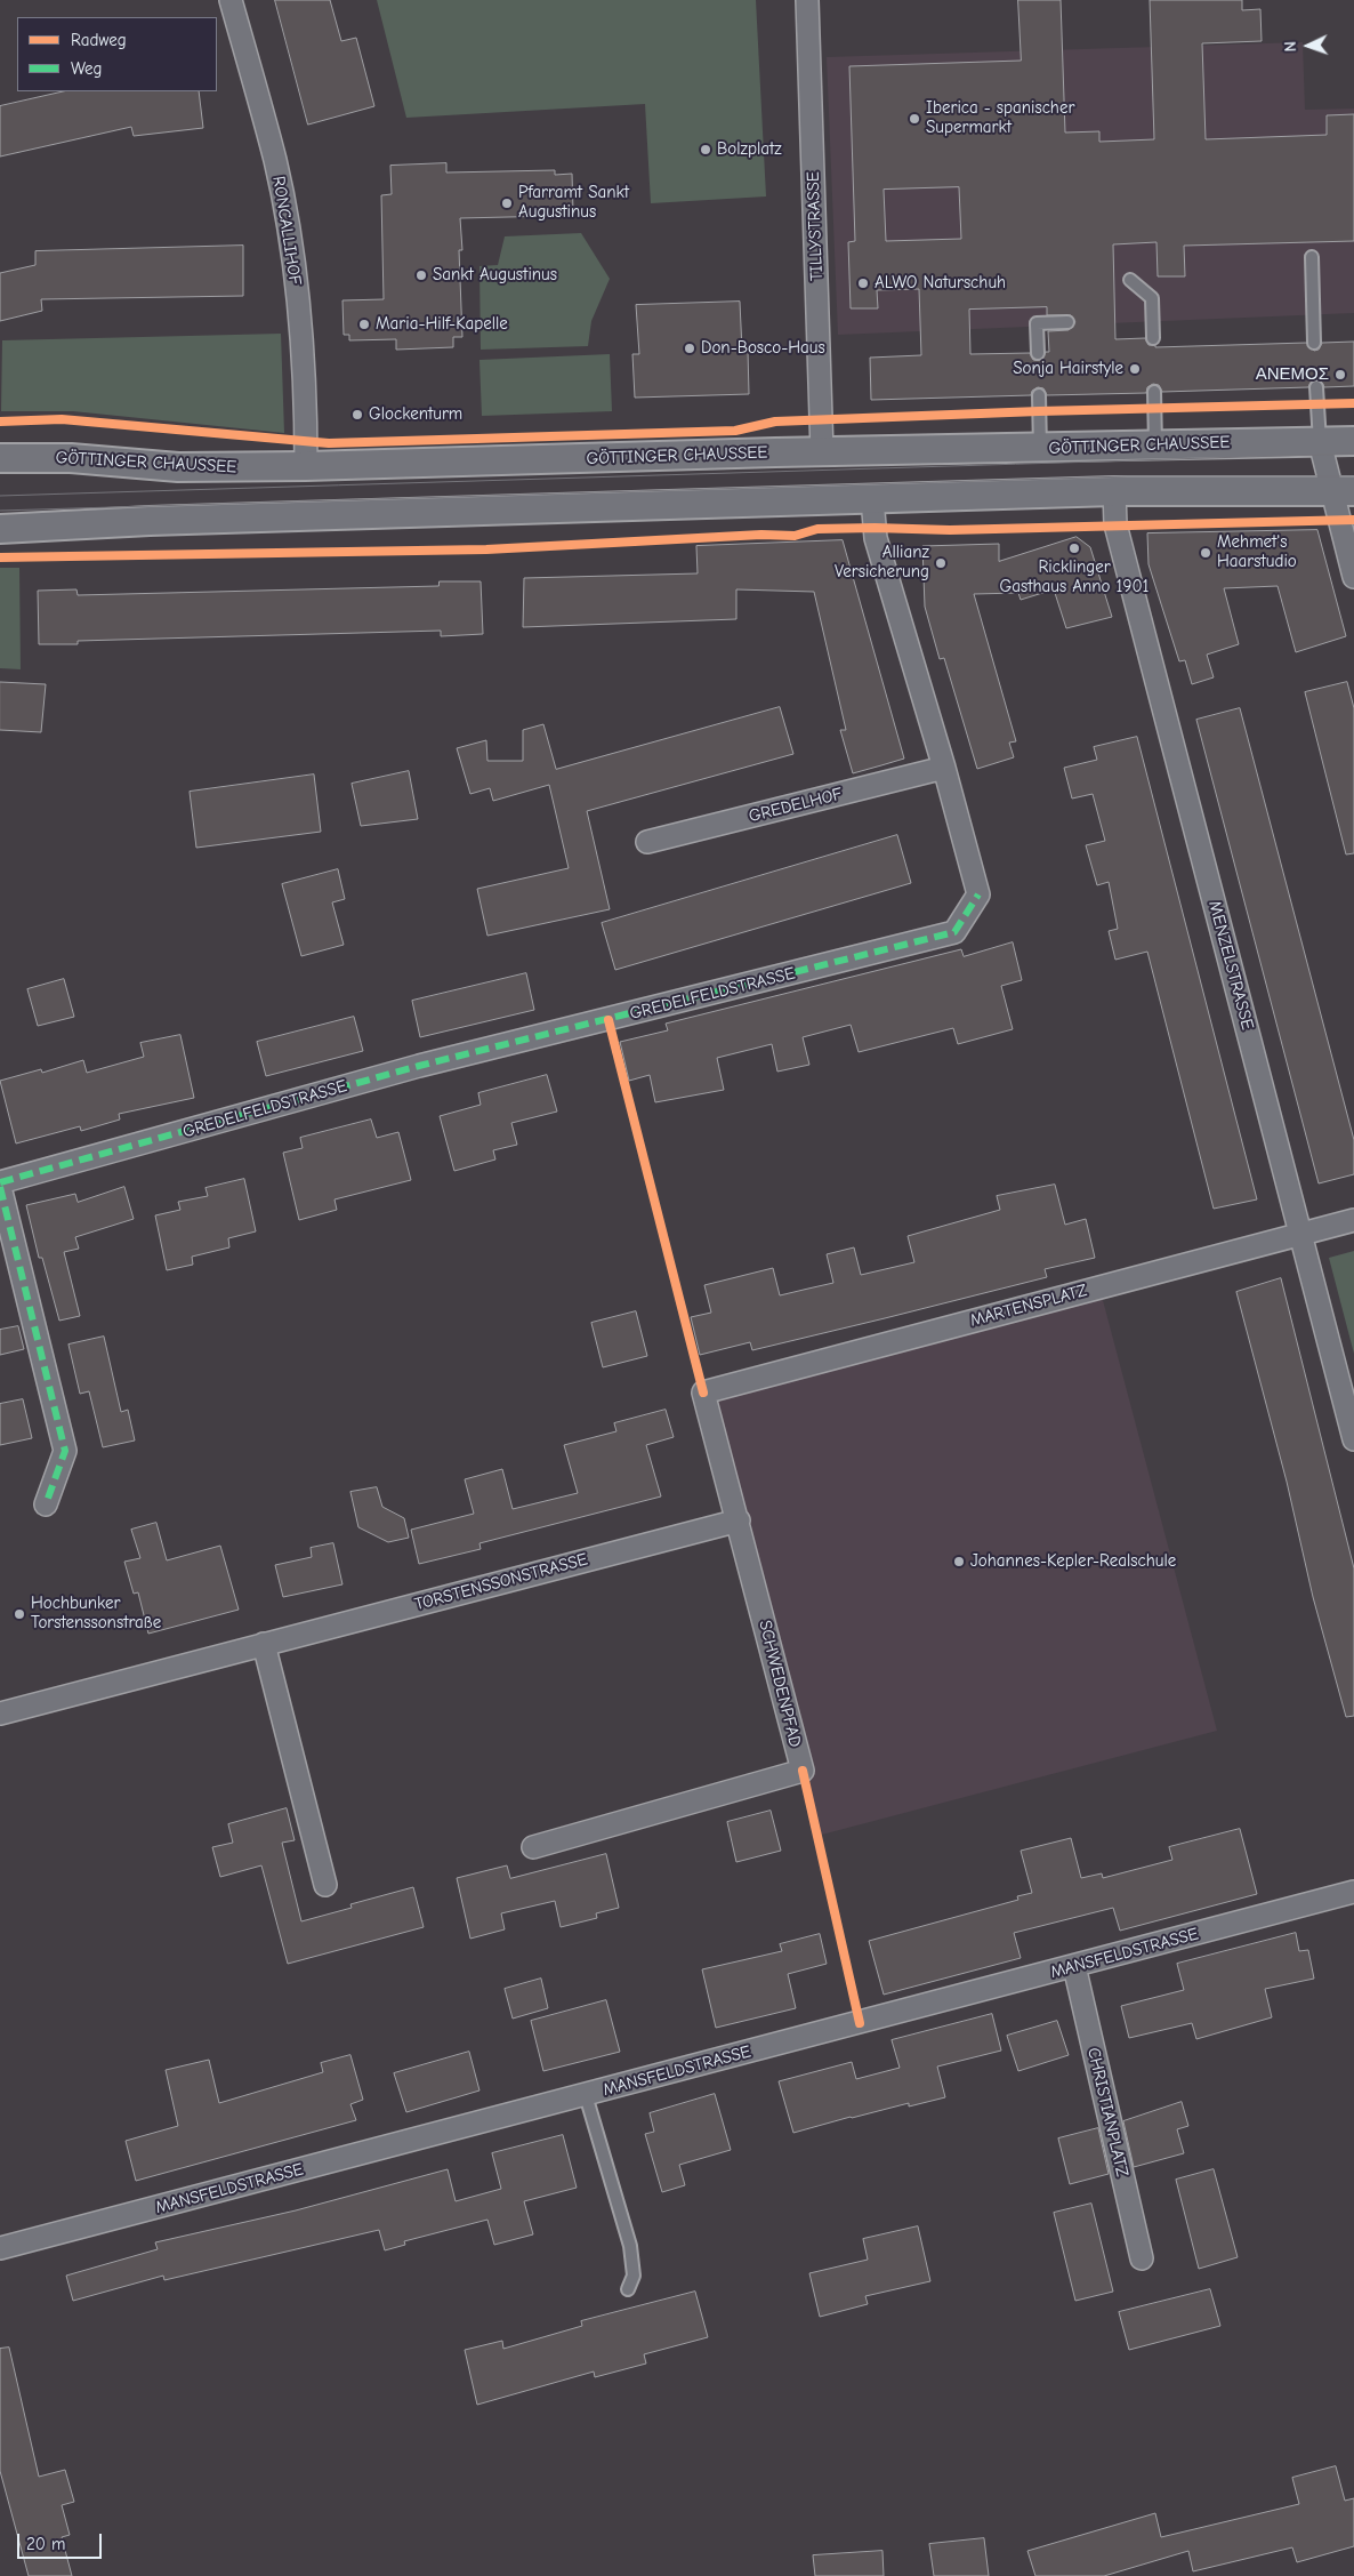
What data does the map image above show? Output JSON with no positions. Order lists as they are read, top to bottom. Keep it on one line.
{"streets":{"street":["TILLYSTRASSE","RONCALLIHOF","GÖTTINGER CHAUSSEE","GREDELHOF","MENZELSTRASSE","GREDELFELDSTRASSE","MARTENSPLATZ","TORSTENSSONSTRASSE","SCHWEDENPFAD","MANSFELDSTRASSE","CHRISTIANPLATZ"]},"crossings":[["TILLYSTRASSE","GÖTTINGER CHAUSSEE"],["RONCALLIHOF","GÖTTINGER CHAUSSEE"],["GREDELHOF","GREDELFELDSTRASSE"],["MENZELSTRASSE","MARTENSPLATZ"],["MARTENSPLATZ","SCHWEDENPFAD"],["TORSTENSSONSTRASSE","SCHWEDENPFAD"],["MANSFELDSTRASSE","CHRISTIANPLATZ"]],"places":["Iberica - spanischer Supermarkt","Bolzplatz","Pfarramt Sankt Augustinus","Sankt Augustinus","ALWO Naturschuh","Maria-Hilf-Kapelle","Don-Bosco-Haus","Sonja Hairstyle","ΑΝΕΜΟΣ","Glockenturm","Ricklinger Gasthaus Anno 1901","Mehmet's Haarstudio","Allianz Versicherung","Johannes-Kepler-Realschule","Hochbunker Torstenssonstraße"],"legend":["Radweg","Weg"],"scale_bar":"20 m","north":"left"}
